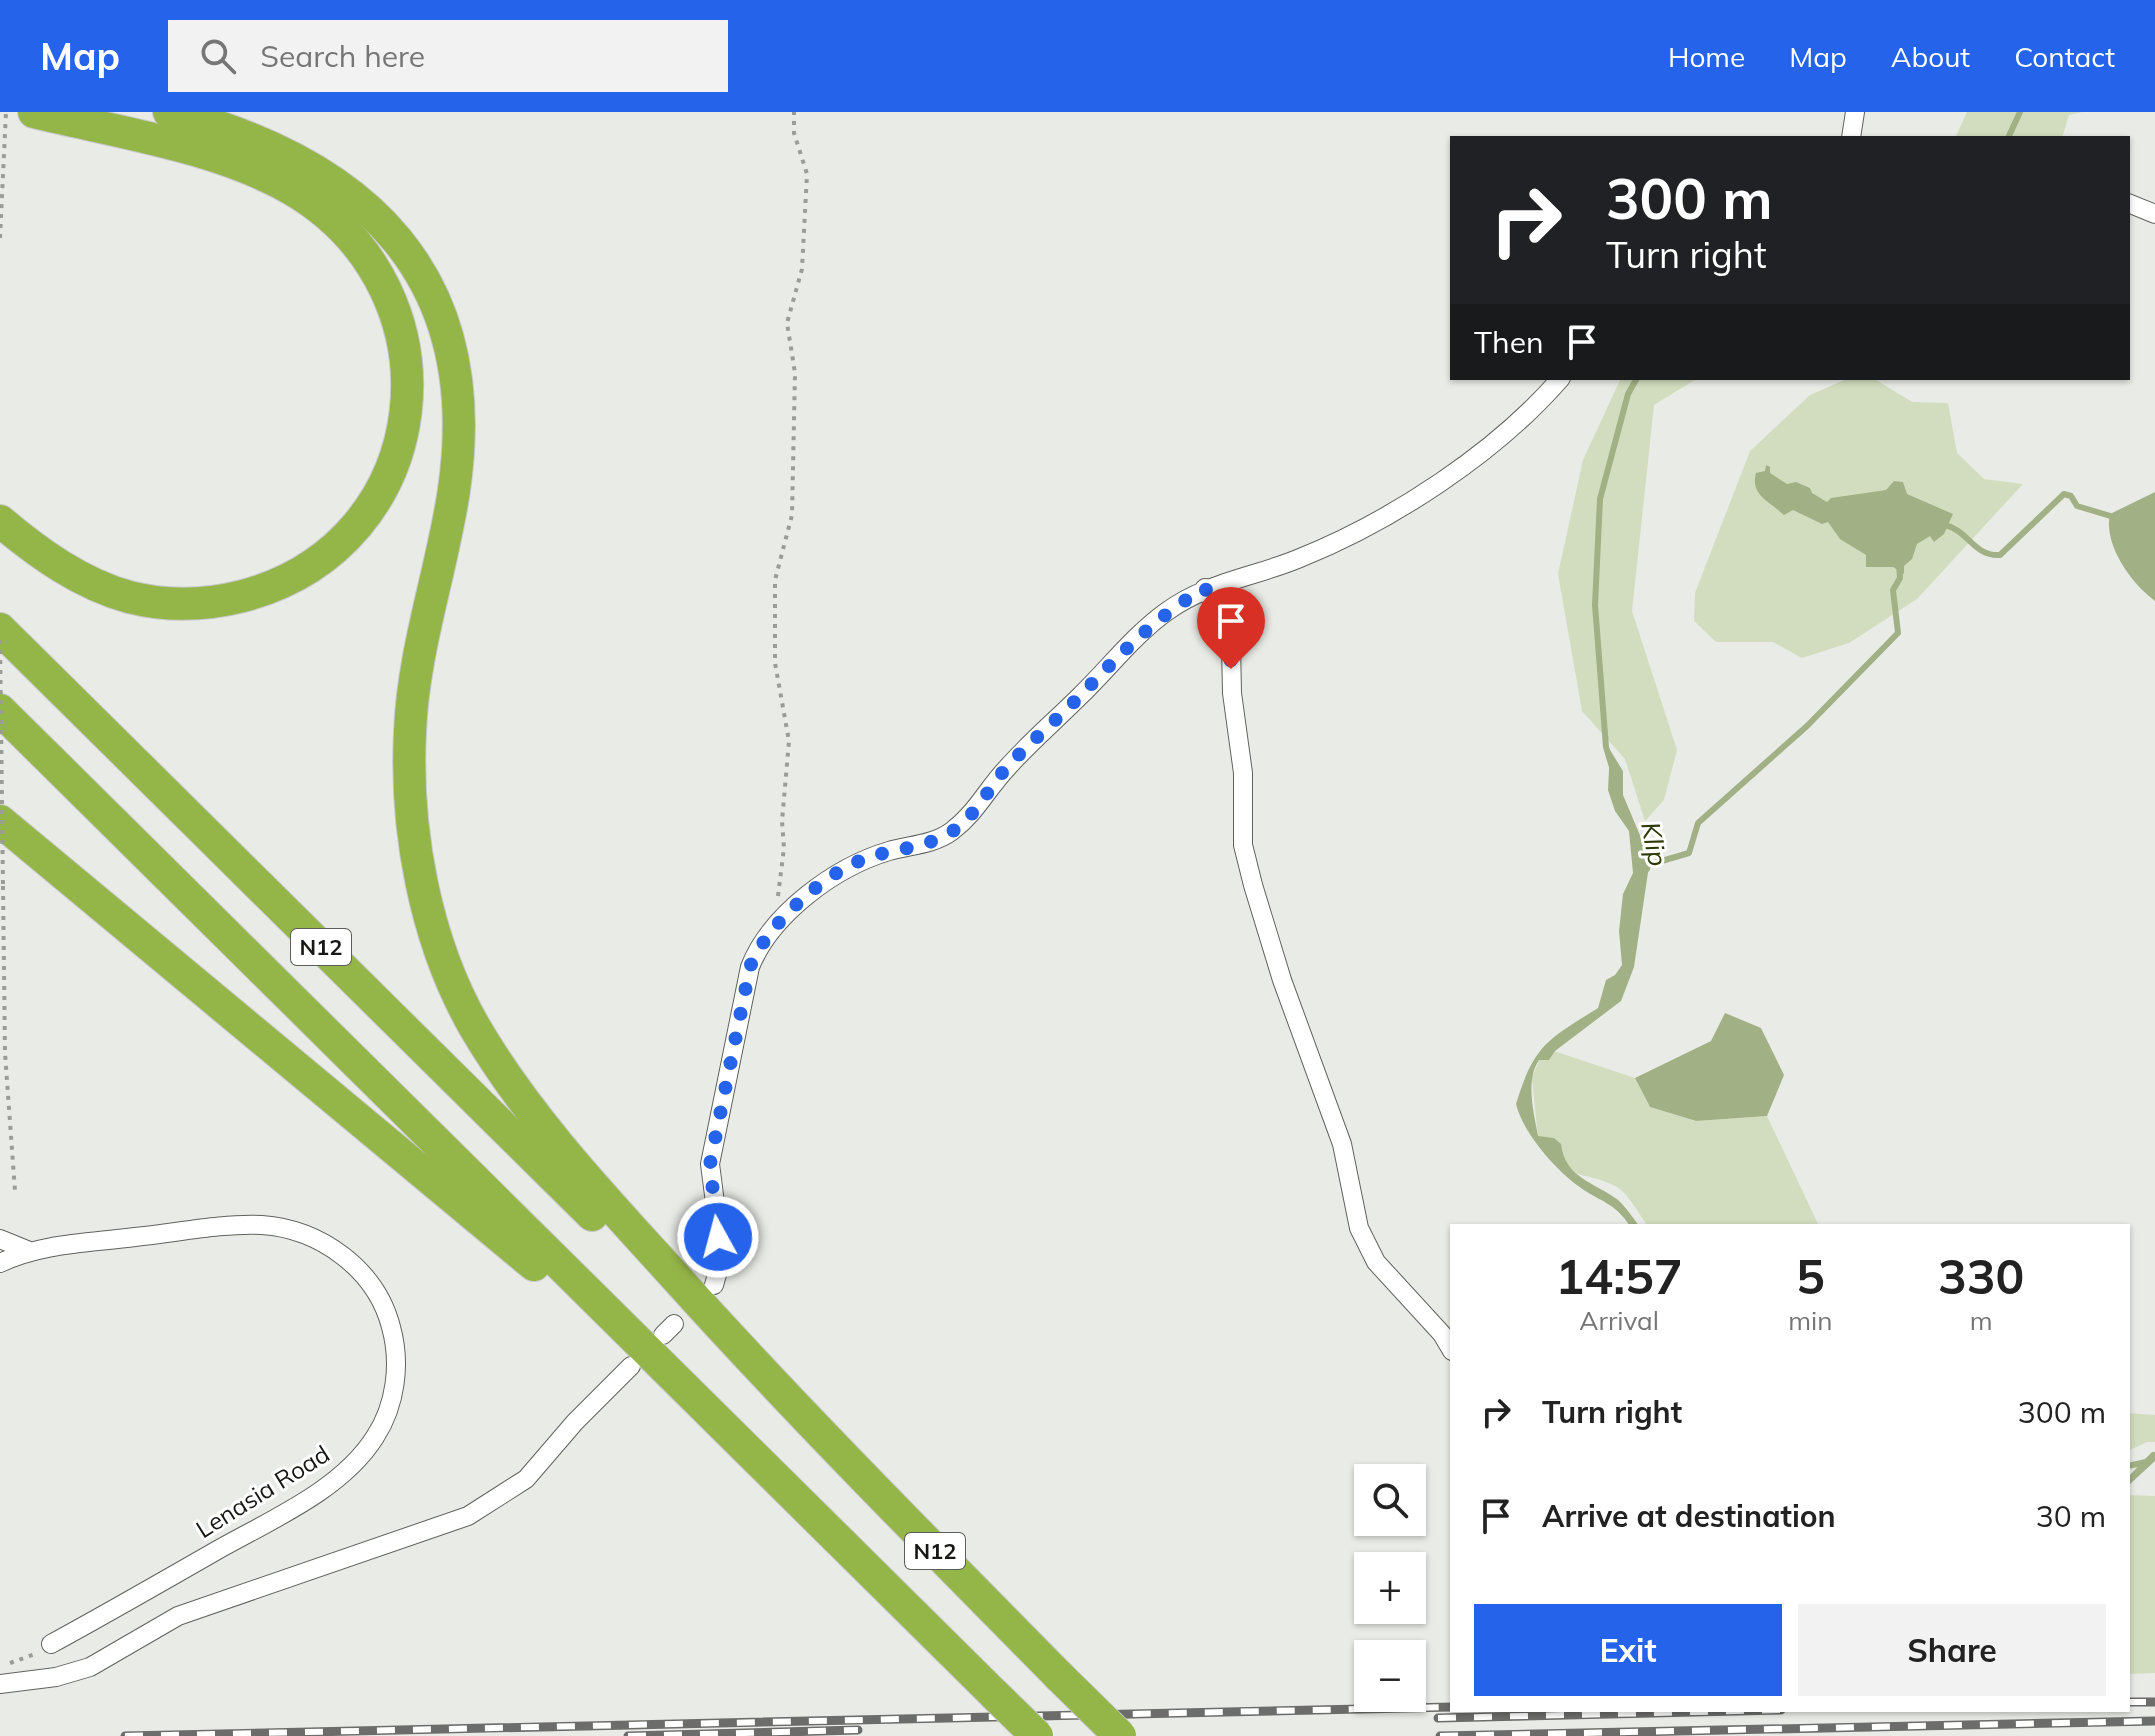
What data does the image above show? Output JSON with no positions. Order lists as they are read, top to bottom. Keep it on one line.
{"streets":{"highway":["N12"],"street":["Lenasia Road"]},"water":["Klip"],"page":{"header":"Map","search":"Search here","nav":["Home","Map","About","Contact"],"turn":["300 m","Turn right"],"then":"Then","eta":["14:57","Arrival","5","min","330","m"],"list":[{"name":"Turn right","value":"300 m"},{"name":"Arrive at destination","value":"30 m"}],"map_buttons":["+","−"],"buttons":["Exit","Share"]}}
